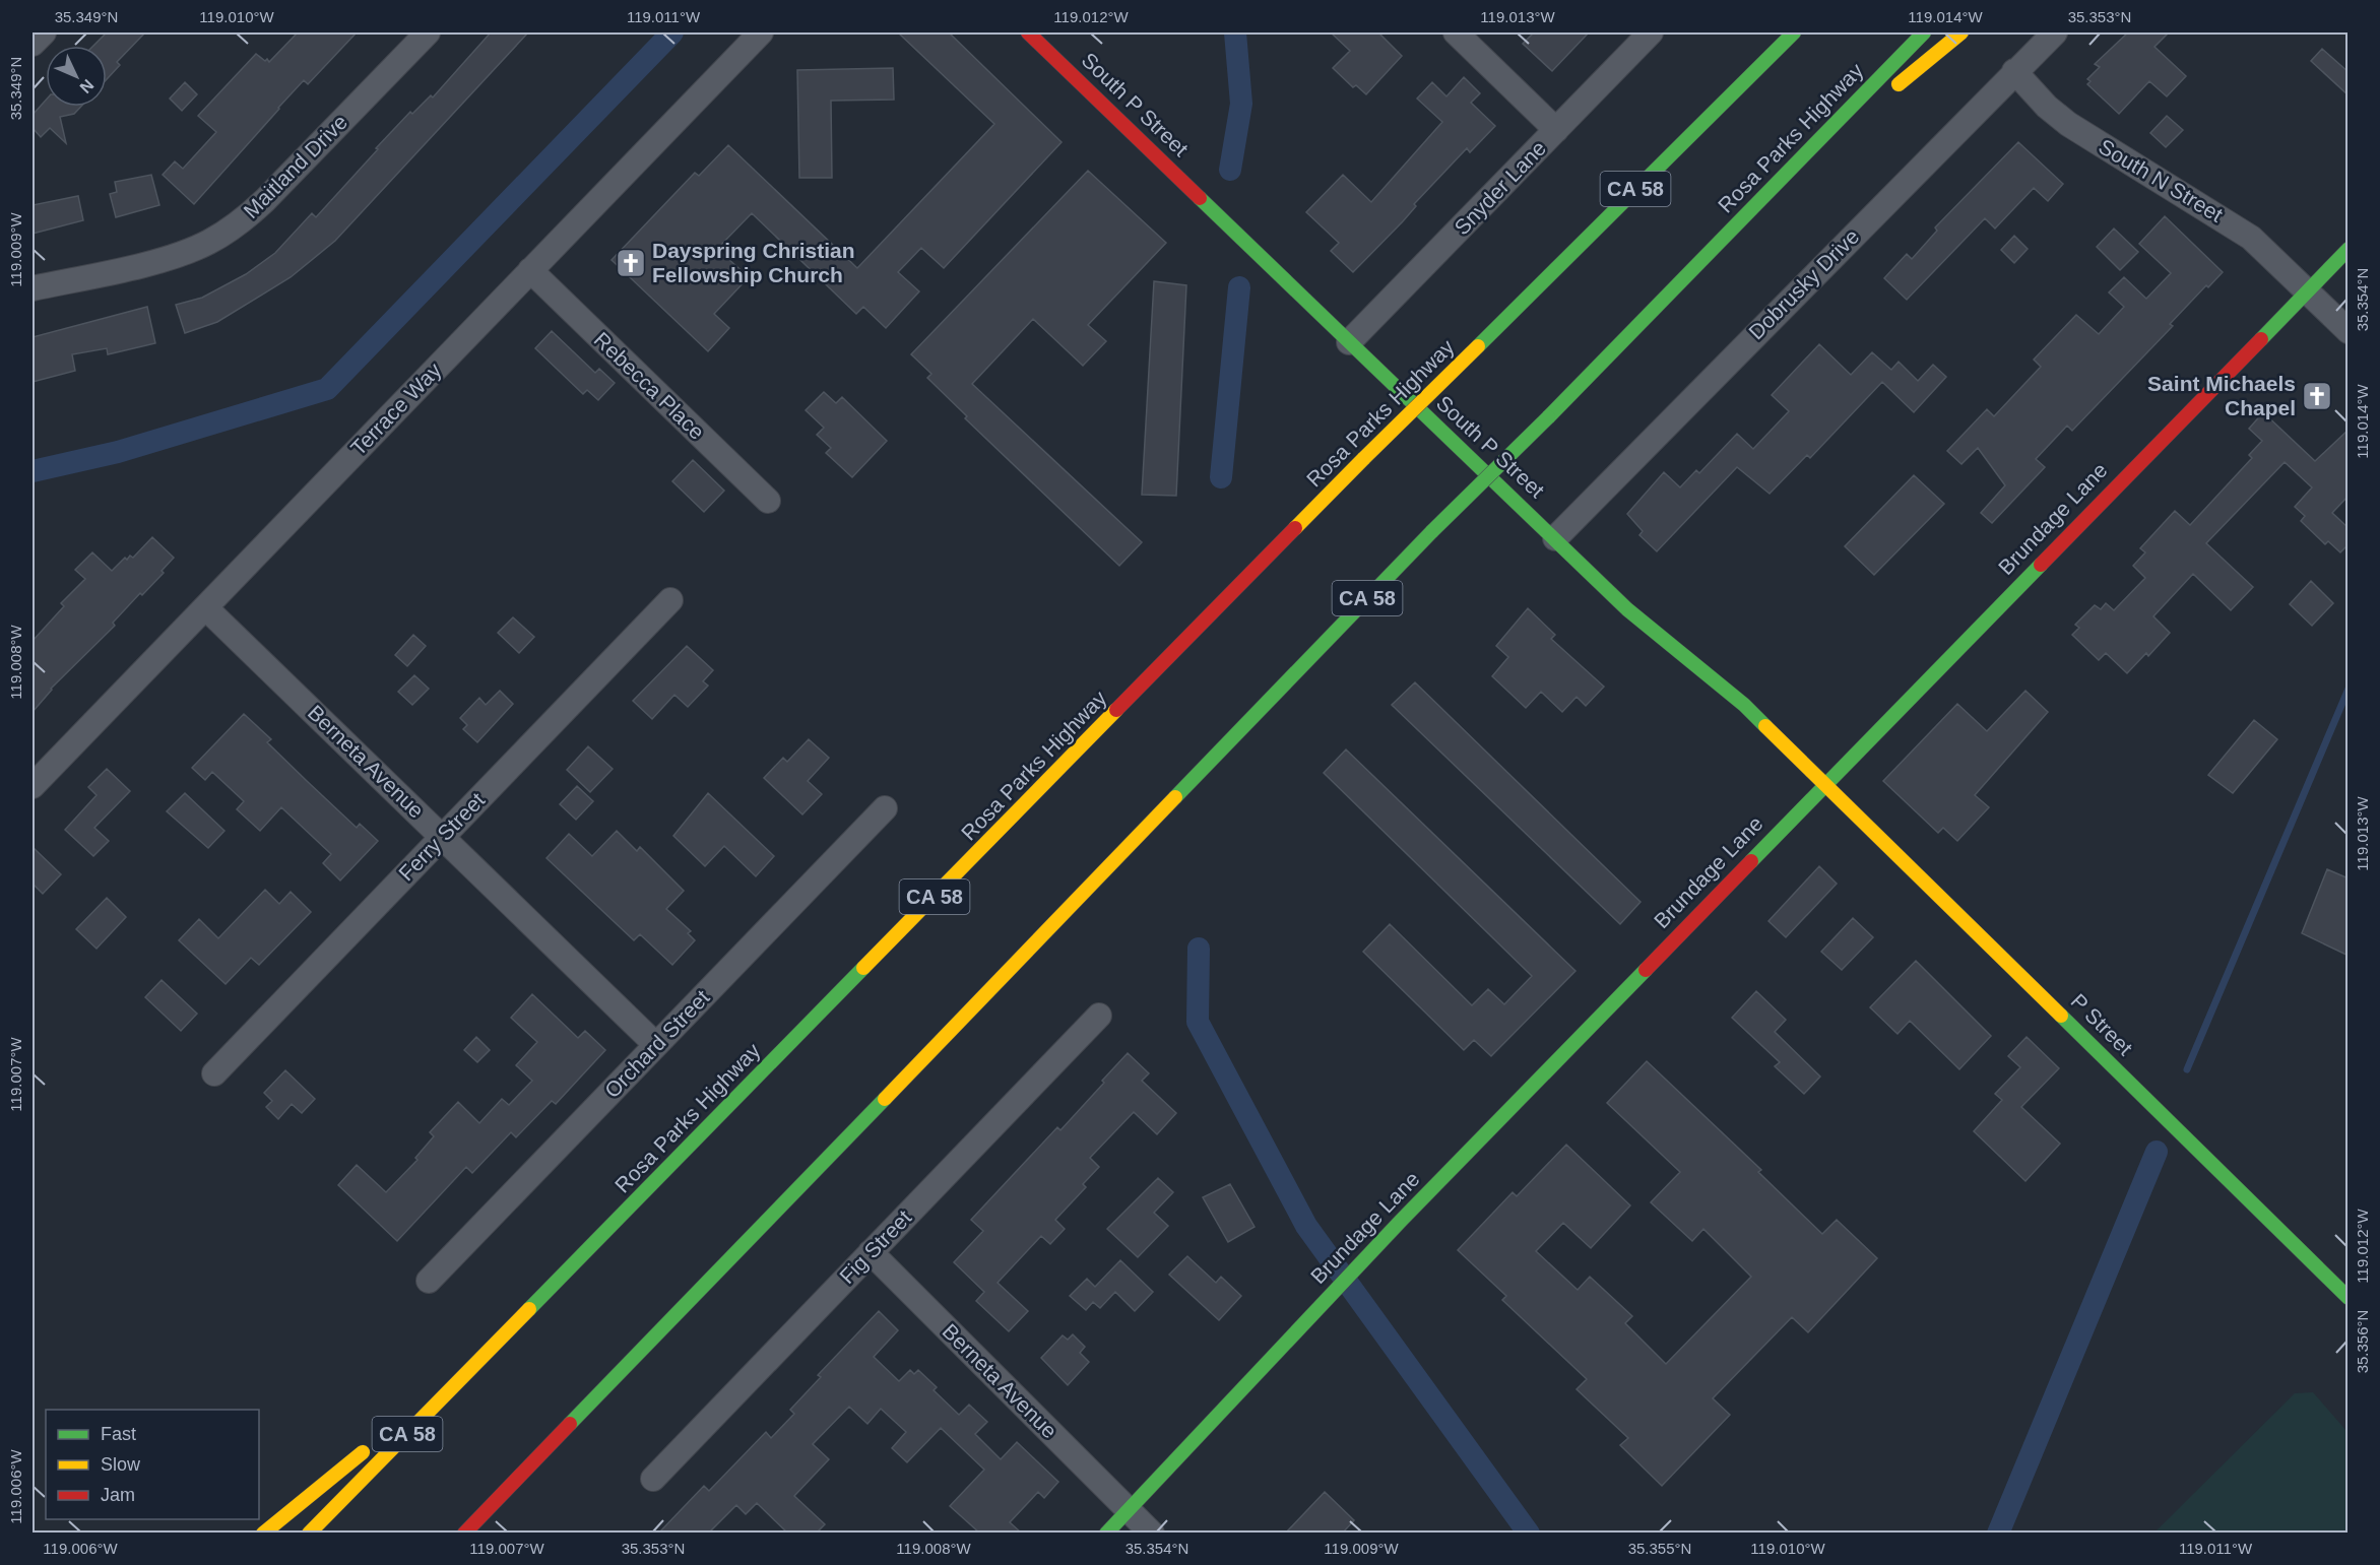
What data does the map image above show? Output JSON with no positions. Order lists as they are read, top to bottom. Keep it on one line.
{"streets":{"main road":["South P Street","Rosa Parks Highway","CA 58","Brundage Lane","P Street"],"street":["Maitland Drive","South N Street","Snyder Lane","Dobrusky Drive","Rebecca Place","Terrace Way","Berneta Avenue","Ferry Street","Orchard Street","Fig Street"]},"crossings":[["South P Street","Snyder Lane"],["South P Street","Dobrusky Drive"],["South P Street","Brundage Lane"],["South P Street","P Street"],["South N Street","Dobrusky Drive"],["South N Street","Brundage Lane"],["Rebecca Place","Terrace Way"],["Terrace Way","Berneta Avenue"],["Brundage Lane","Berneta Avenue"],["Brundage Lane","P Street"],["Berneta Avenue","Ferry Street"],["Berneta Avenue","Orchard Street"],["Berneta Avenue","Fig Street"]],"places":{"church":["Dayspring Christian Fellowship Church","Saint Michaels Chapel"]},"legend":["Fast","Slow","Jam"],"north":"bottom right","coordinates":["35.349°N","119.010°W","119.011°W","119.012°W","119.013°W","119.014°W","35.353°N","119.009°W","35.354°N","119.008°W","119.007°W","35.356°N","119.006°W","35.355°N"]}
